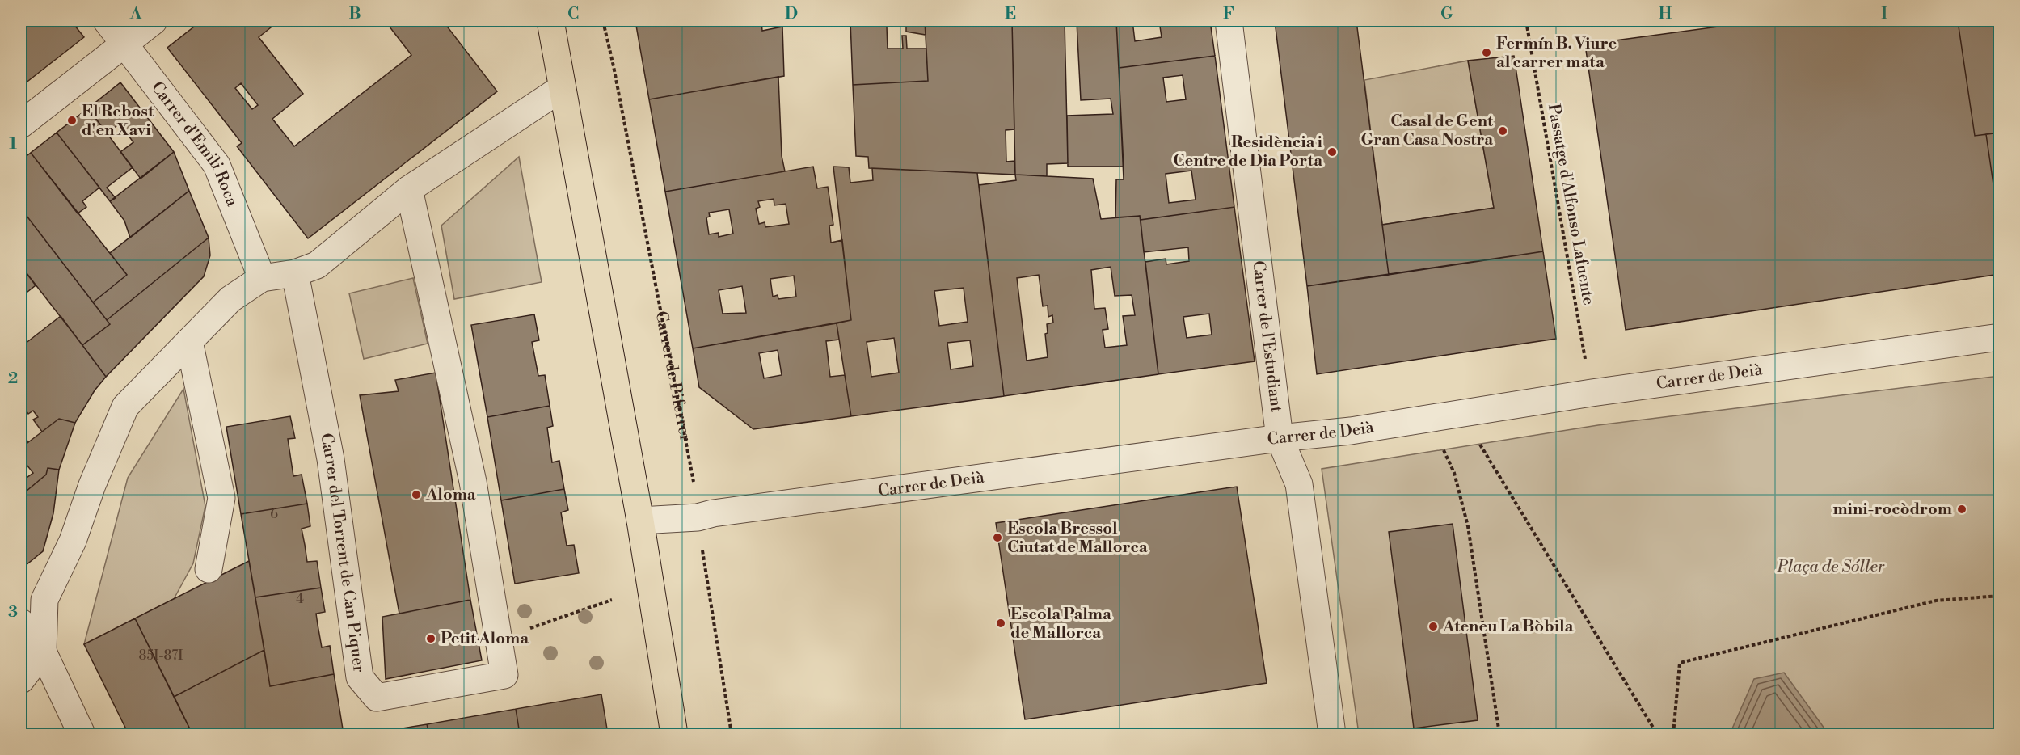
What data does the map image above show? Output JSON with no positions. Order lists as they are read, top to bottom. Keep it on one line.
{"streets":{"street":["Carrer d'Emili Roca","Carrer de l'Estudiant","Carrer de Deià","Carrer del Torrent de Can Piquer"],"path":["Passatge d'Alfonso Lafuente","Carrer de Piferrer"]},"crossings":[["Passatge d'Alfonso Lafuente","Carrer de Deià"],["Carrer de l'Estudiant","Carrer de Deià"],["Carrer de Piferrer","Carrer de Deià"]],"parks":["Plaça de Sóller"],"places":["Fermín B. Viure al carrer mata","El Rebost d'en Xavi","Casal de Gent Gran Casa Nostra","Residència i Centre de Dia Porta","Aloma","mini-rocòdrom","Escola Bressol Ciutat de Mallorca","Escola Palma de Mallorca","Ateneu La Bòbila","Petit Aloma"],"house_numbers":["6","4","85I-87I"],"grid":{"columns":["A","B","C","D","E","F","G","H","I"],"rows":["1","2","3"]}}
